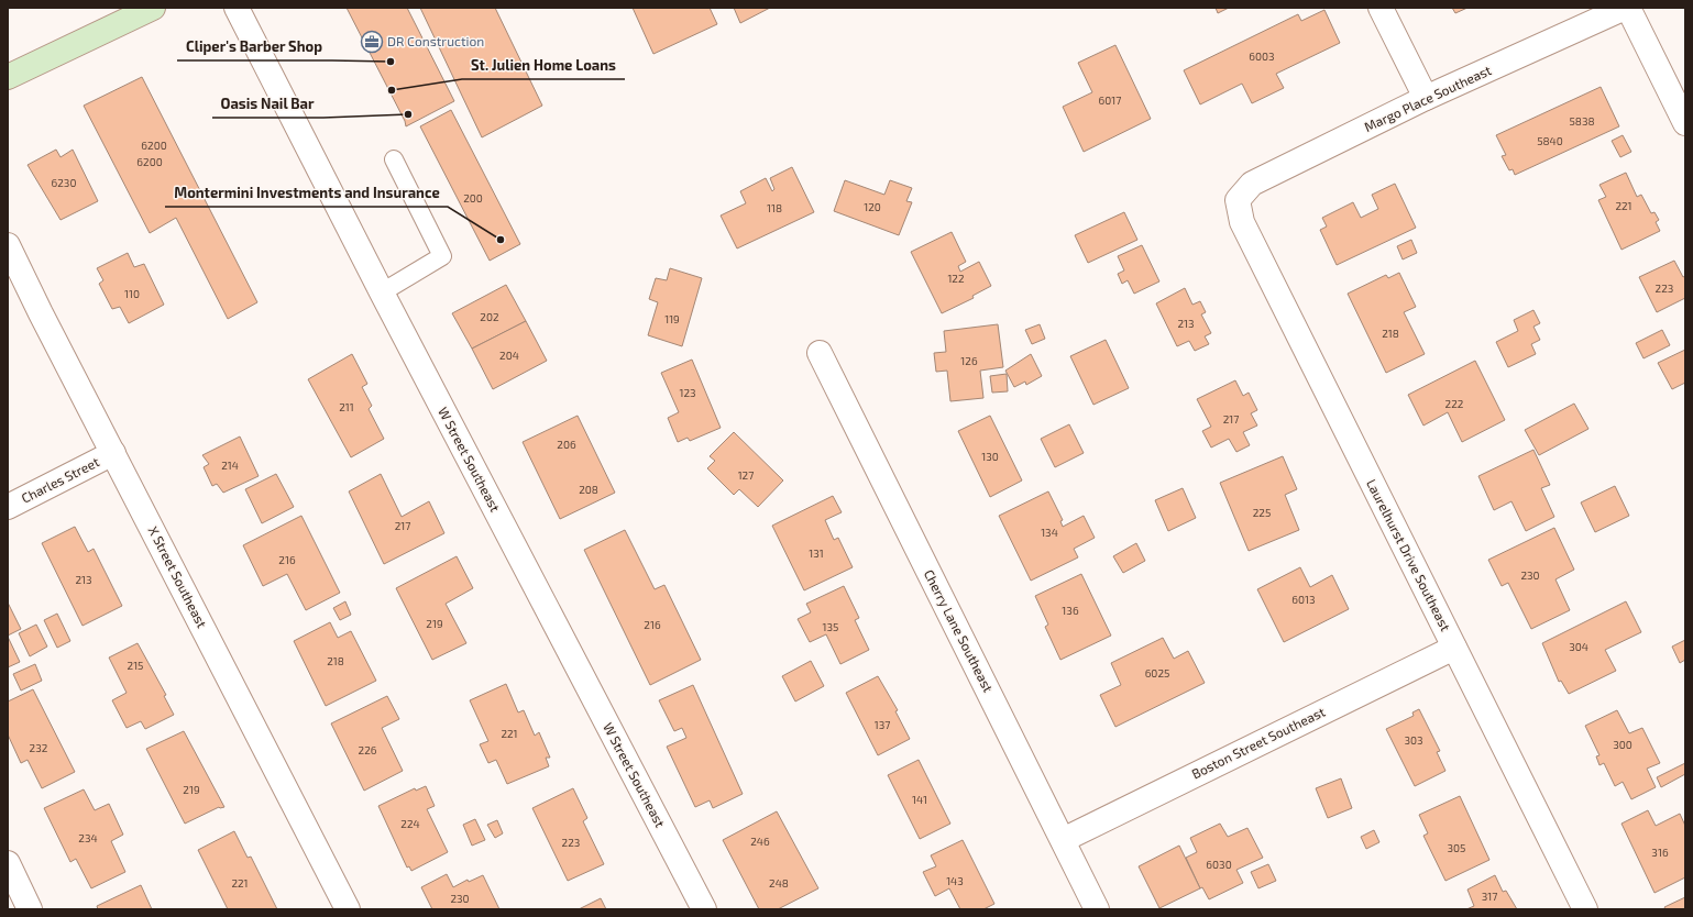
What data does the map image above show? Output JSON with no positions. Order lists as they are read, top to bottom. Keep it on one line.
{"streets":{"street":["Margo Place Southeast","W Street Southeast","Charles Street","Laurelhurst Drive Southeast","X Street Southeast","Cherry Lane Southeast","Boston Street Southeast"]},"crossings":[["Margo Place Southeast","Laurelhurst Drive Southeast"],["Charles Street","X Street Southeast"],["Laurelhurst Drive Southeast","Boston Street Southeast"],["Cherry Lane Southeast","Boston Street Southeast"]],"places":{"office":["DR Construction"],"other":["Cliper's Barber Shop","St. Julien Home Loans","Oasis Nail Bar","Montermini Investments and Insurance"]},"house_numbers":["6003","6017","5838","5840","6200","6200","6230","200","221","120","118","122","223","110","202","119","213","218","204","126","123","222","211","217","206","130","214","127","208","225","217","134","131","216","230","213","6013","136","219","216","135","304","218","215","6025","137","221","303","300","232","226","219","141","224","234","246","223","305","316","6030","143","221","248","317","230"]}
